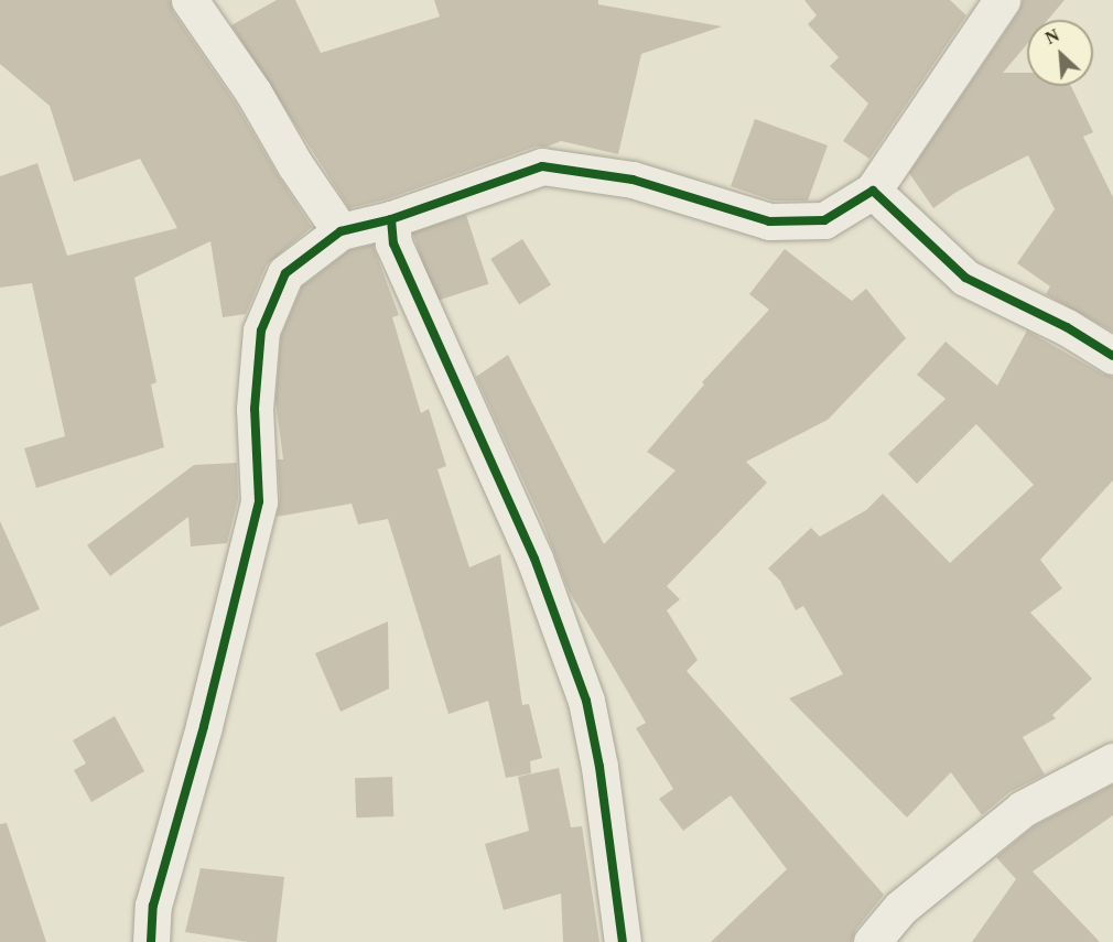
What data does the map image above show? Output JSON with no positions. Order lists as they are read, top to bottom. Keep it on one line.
{"north":"top left"}
